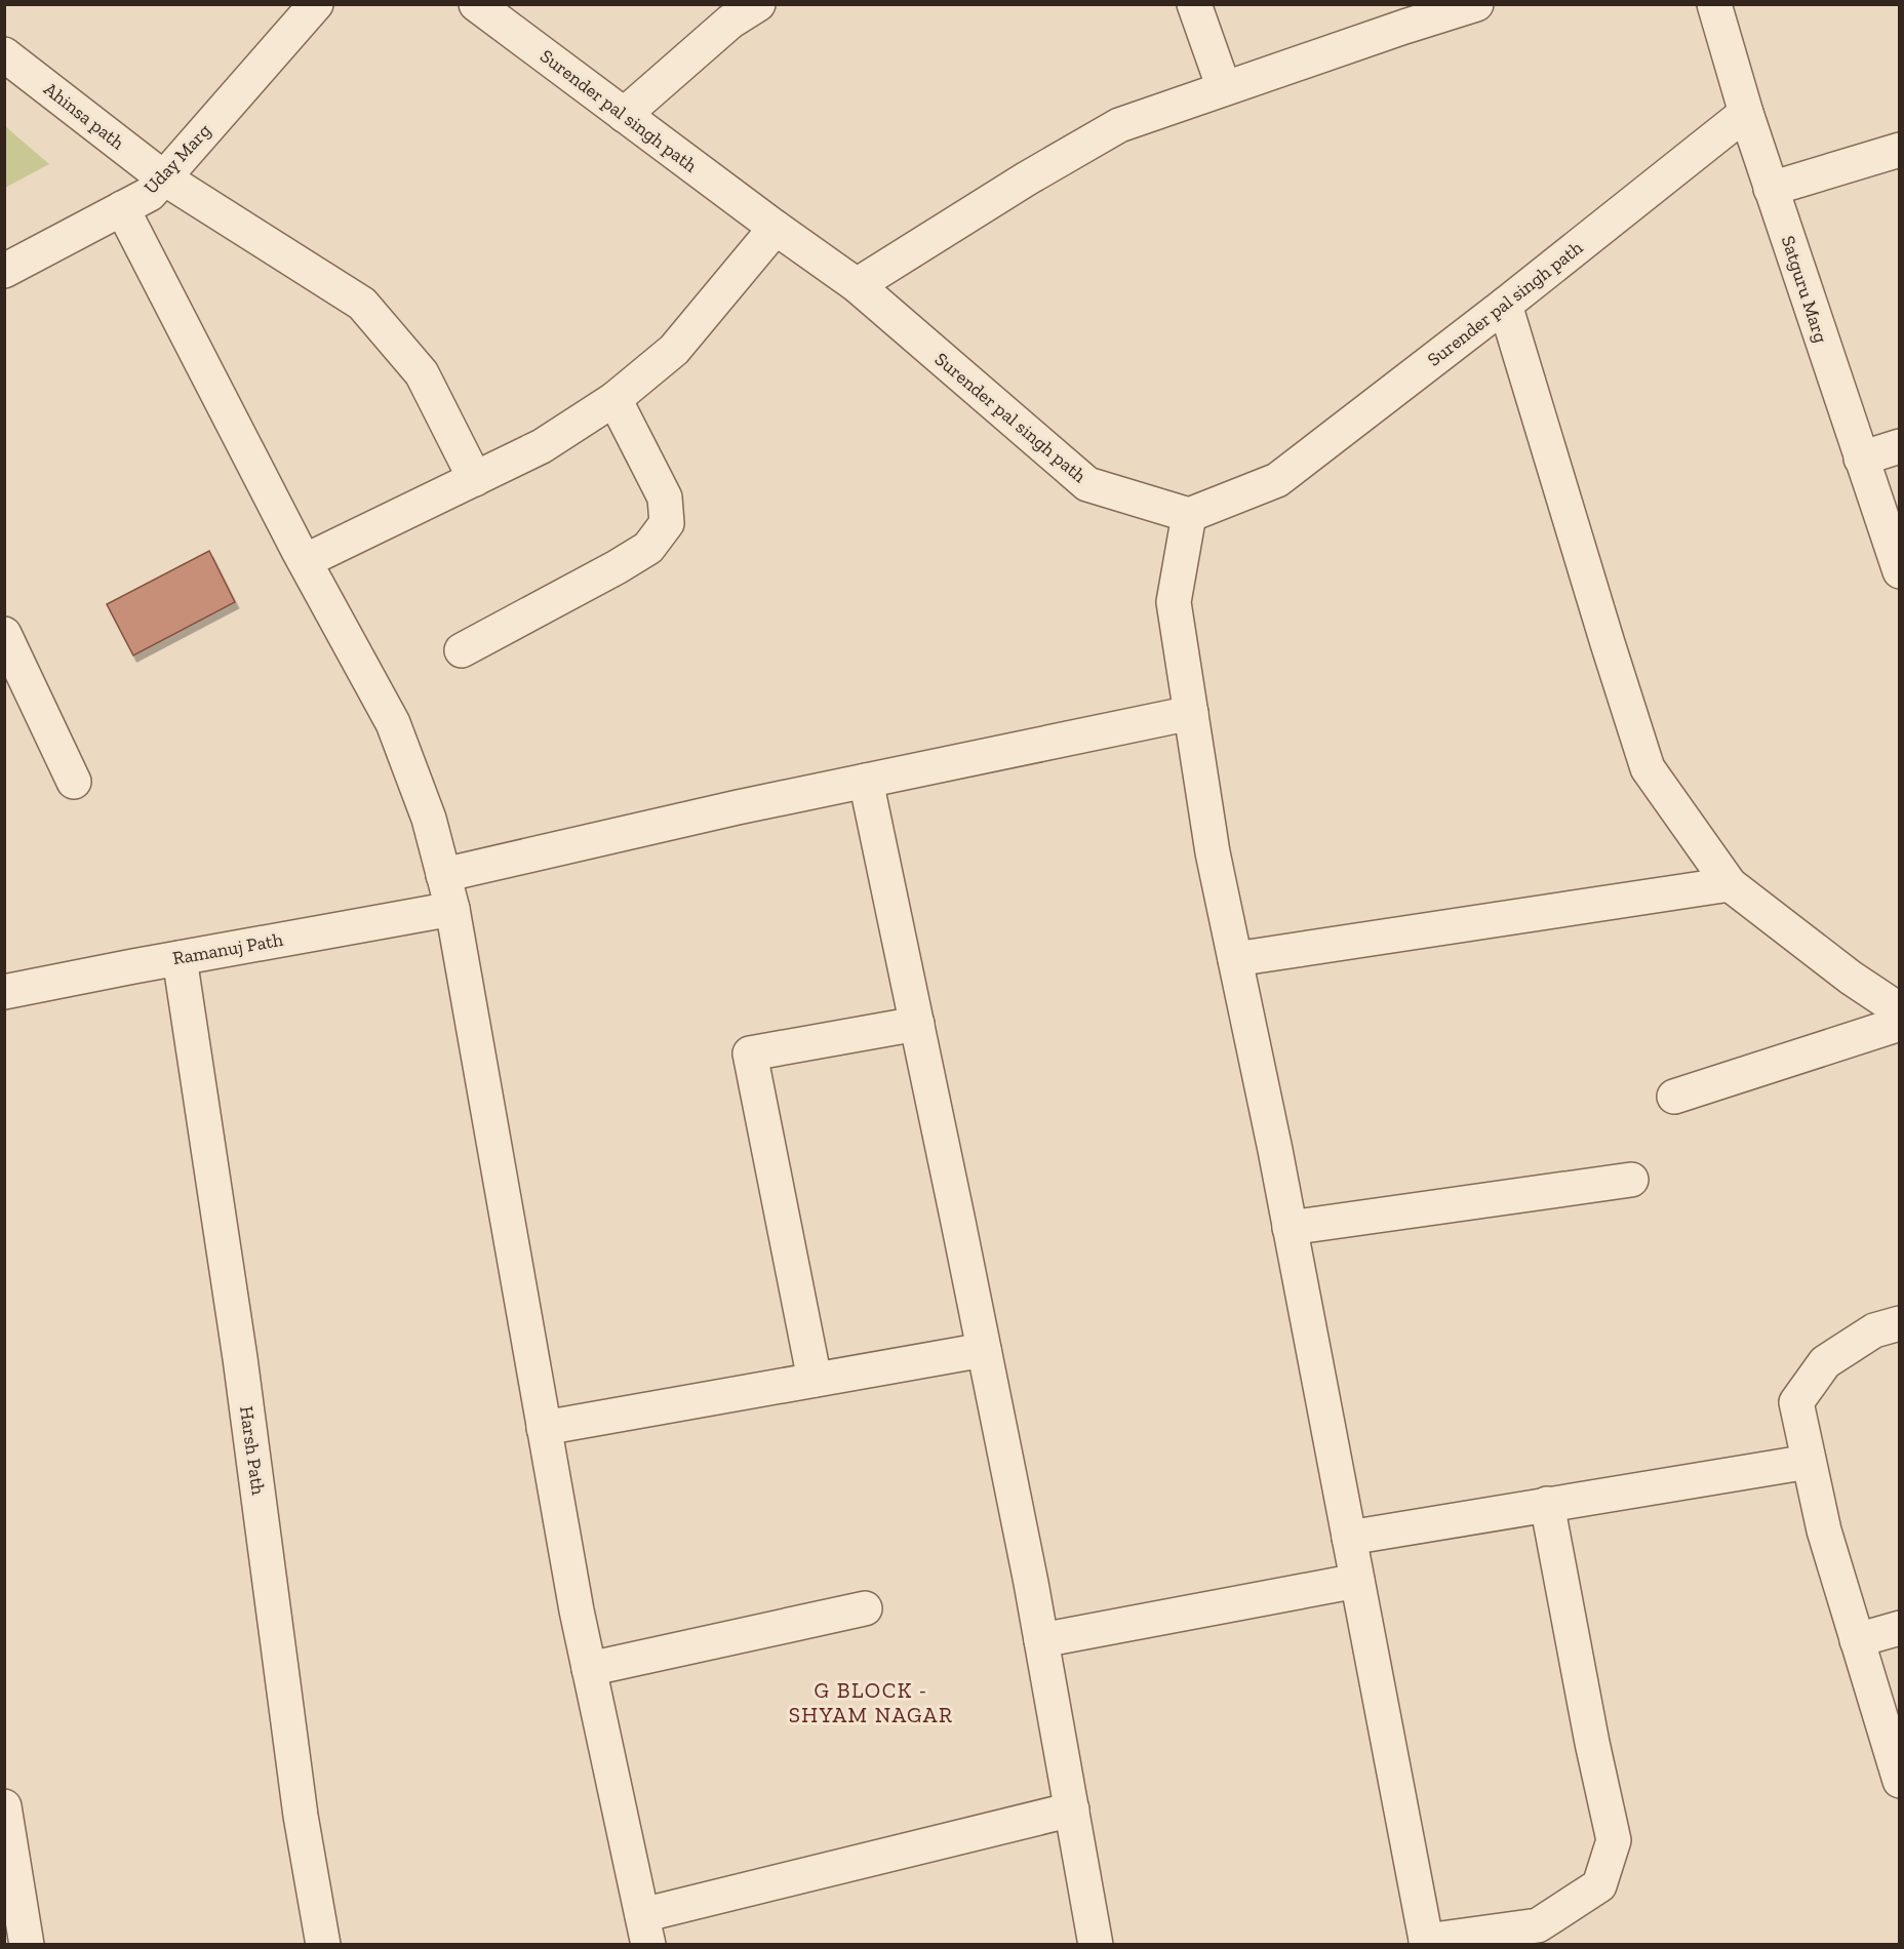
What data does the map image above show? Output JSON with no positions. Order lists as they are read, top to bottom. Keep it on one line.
{"streets":{"street":["Surender pal singh path","Ahinsa path","Uday Marg","Satguru Marg","Ramanuj Path","Harsh Path"]},"crossings":[["Surender pal singh path","Satguru Marg"],["Ahinsa path","Uday Marg"],["Ramanuj Path","Harsh Path"]],"districts":["G BLOCK - SHYAM NAGAR"]}
